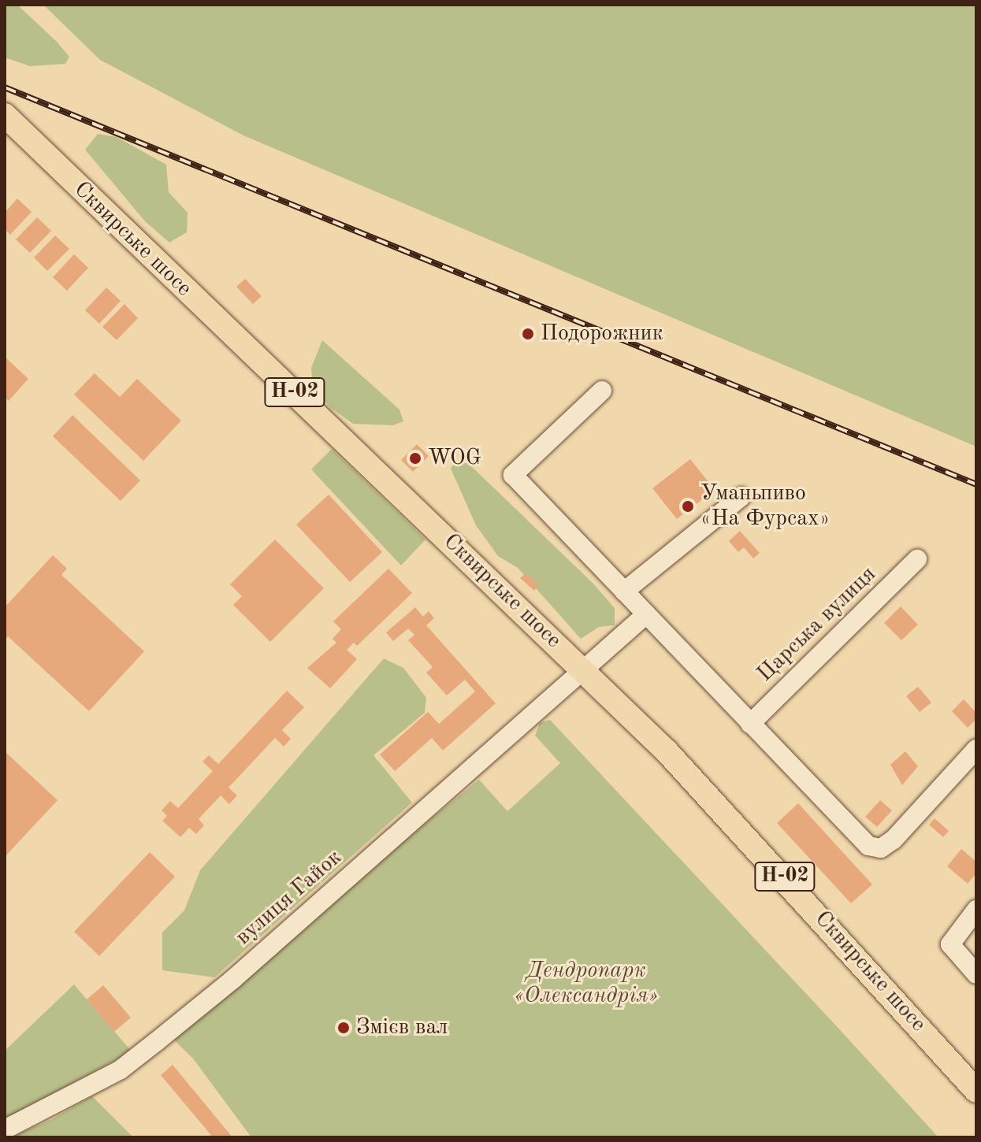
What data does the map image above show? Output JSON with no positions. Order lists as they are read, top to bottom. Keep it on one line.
{"streets":{"main road":["Сквирське шосе","Н-02"],"street":["Царська вулиця","вулиця Гайок"]},"crossings":[["Сквирське шосе","вулиця Гайок"]],"parks":["Дендропарк «Олександрія»"],"places":["Подорожник","WOG","Уманьпиво «На Фурсах»","Змієв вал"]}
